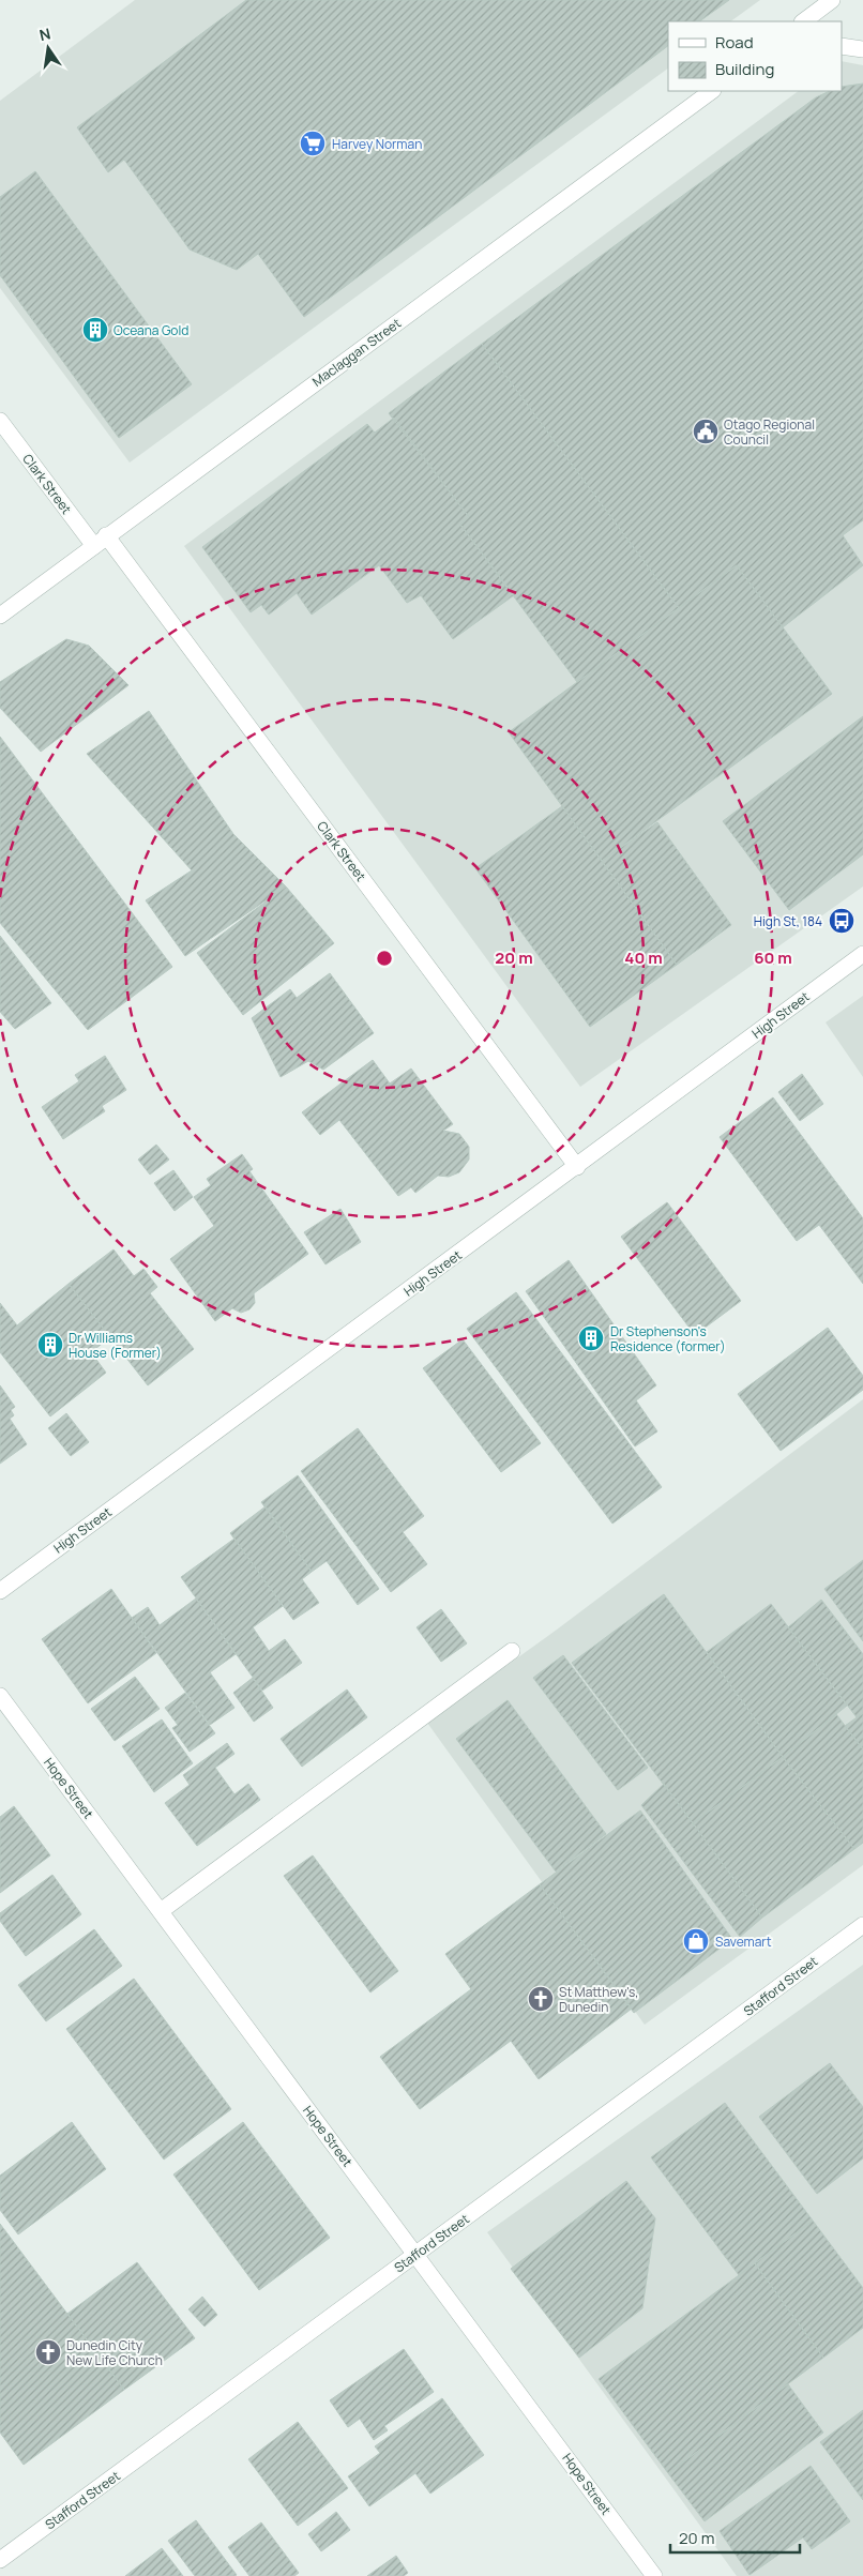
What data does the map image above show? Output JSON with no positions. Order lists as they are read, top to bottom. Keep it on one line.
{"streets":{"street":["Maclaggan Street","Clark Street","High Street","Hope Street","Stafford Street"]},"crossings":[["Maclaggan Street","Clark Street"],["Clark Street","High Street"],["Hope Street","Stafford Street"]],"places":{"supermarket":["Harvey Norman"],"building":["Oceana Gold","Dr Stephenson's Residence (former)","Dr Williams House (Former)"],"public building":["Otago Regional Council"],"bus stop":["High St, 184"],"shop":["Savemart"],"church":["St Matthew's, Dunedin","Dunedin City New Life Church"]},"legend":["Road","Building"],"scale_bar":"20 m","north":"top","rings":["20 m","40 m","60 m"]}
